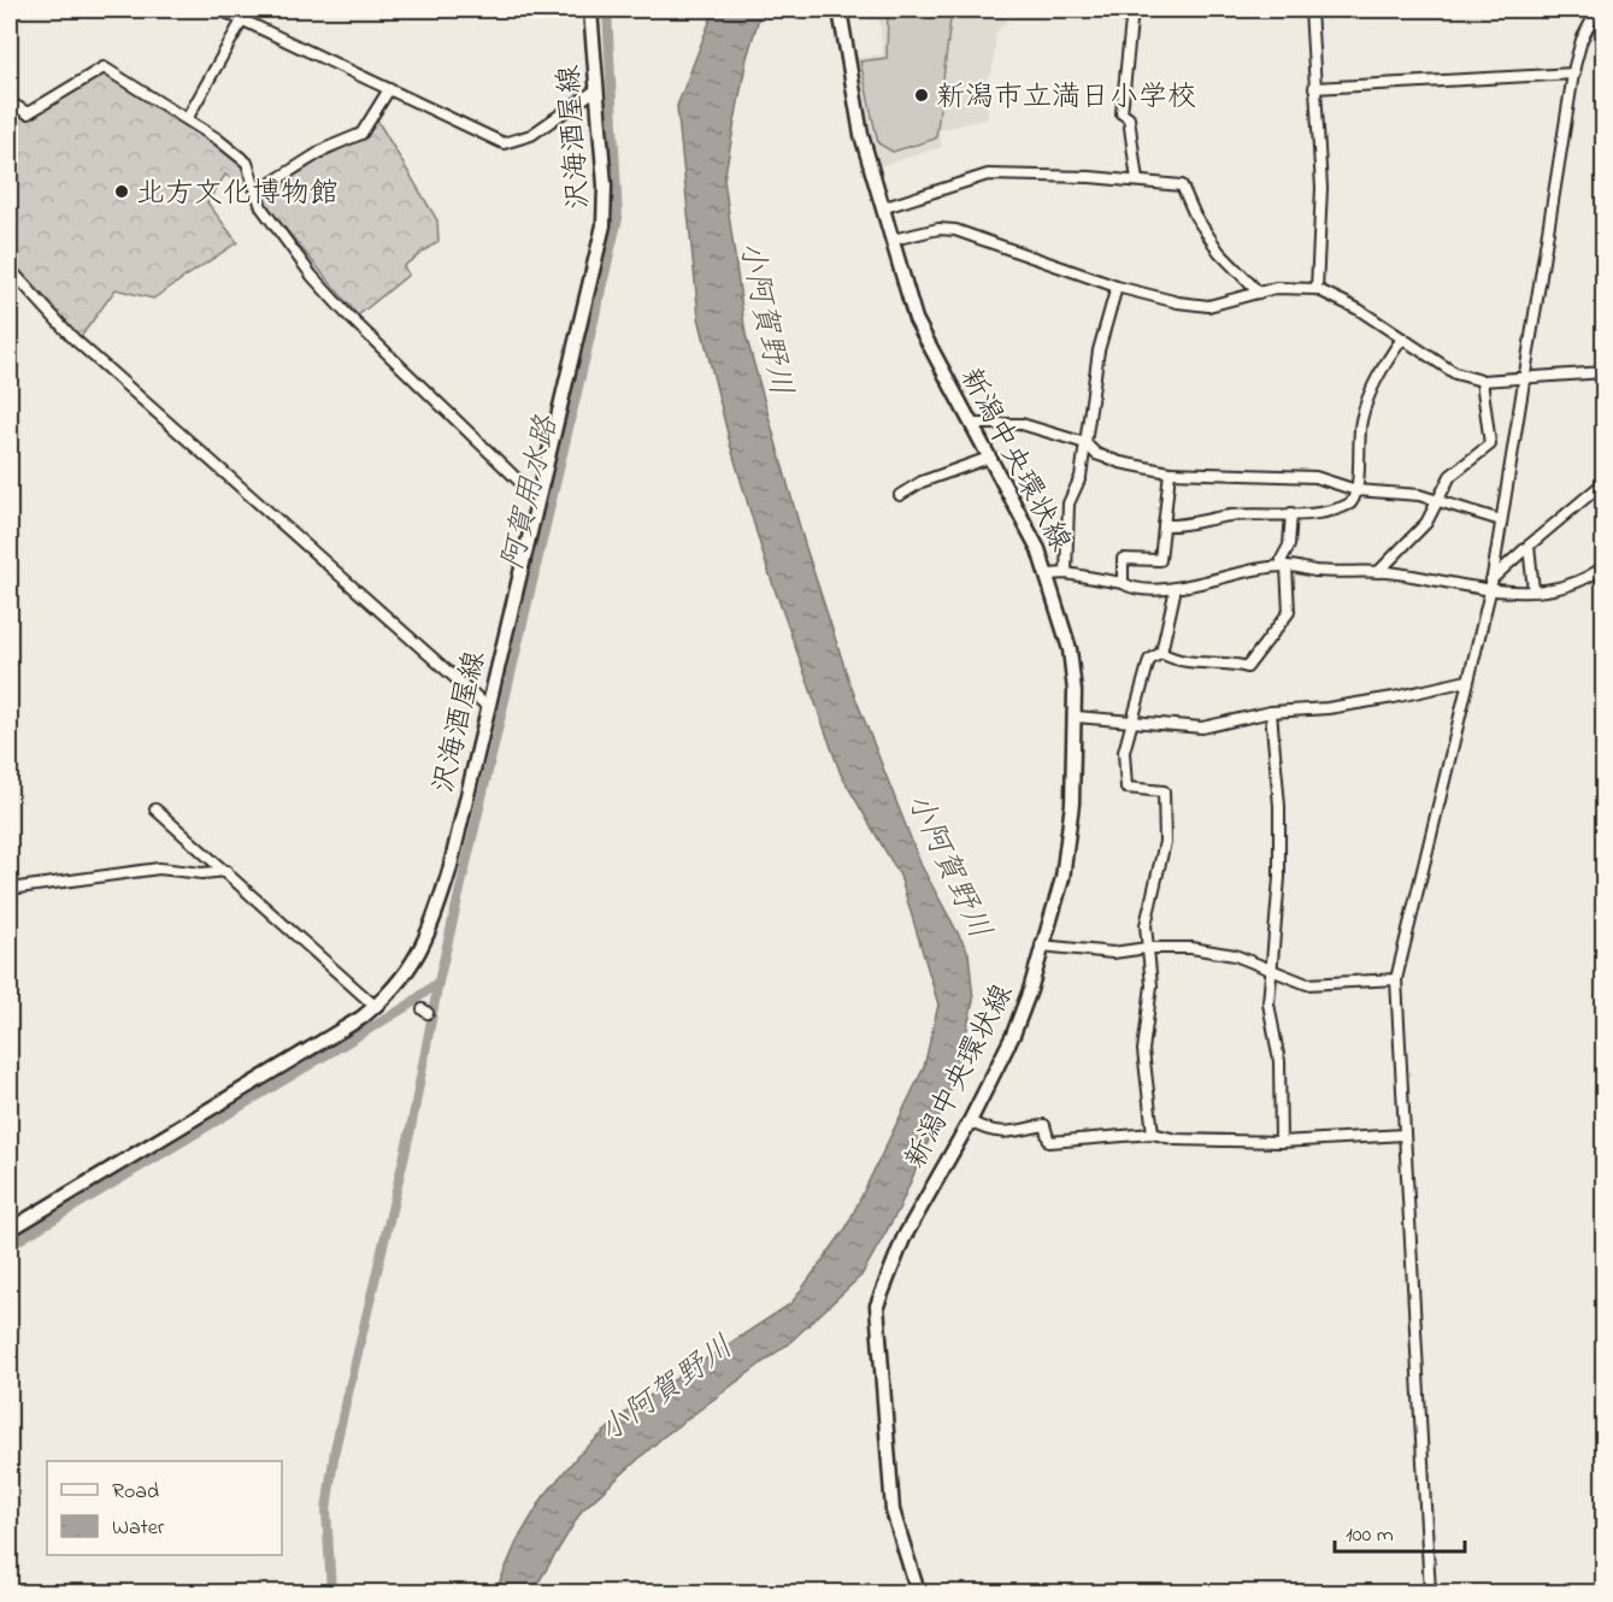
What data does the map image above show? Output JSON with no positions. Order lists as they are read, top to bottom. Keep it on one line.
{"streets":{"main road":["沢海酒屋線","新潟中央環状線"]},"water":["小阿賀野川","阿賀用水路"],"places":["新潟市立満日小学校","北方文化博物館"],"legend":["Road","Water"],"scale_bar":"100 m"}
